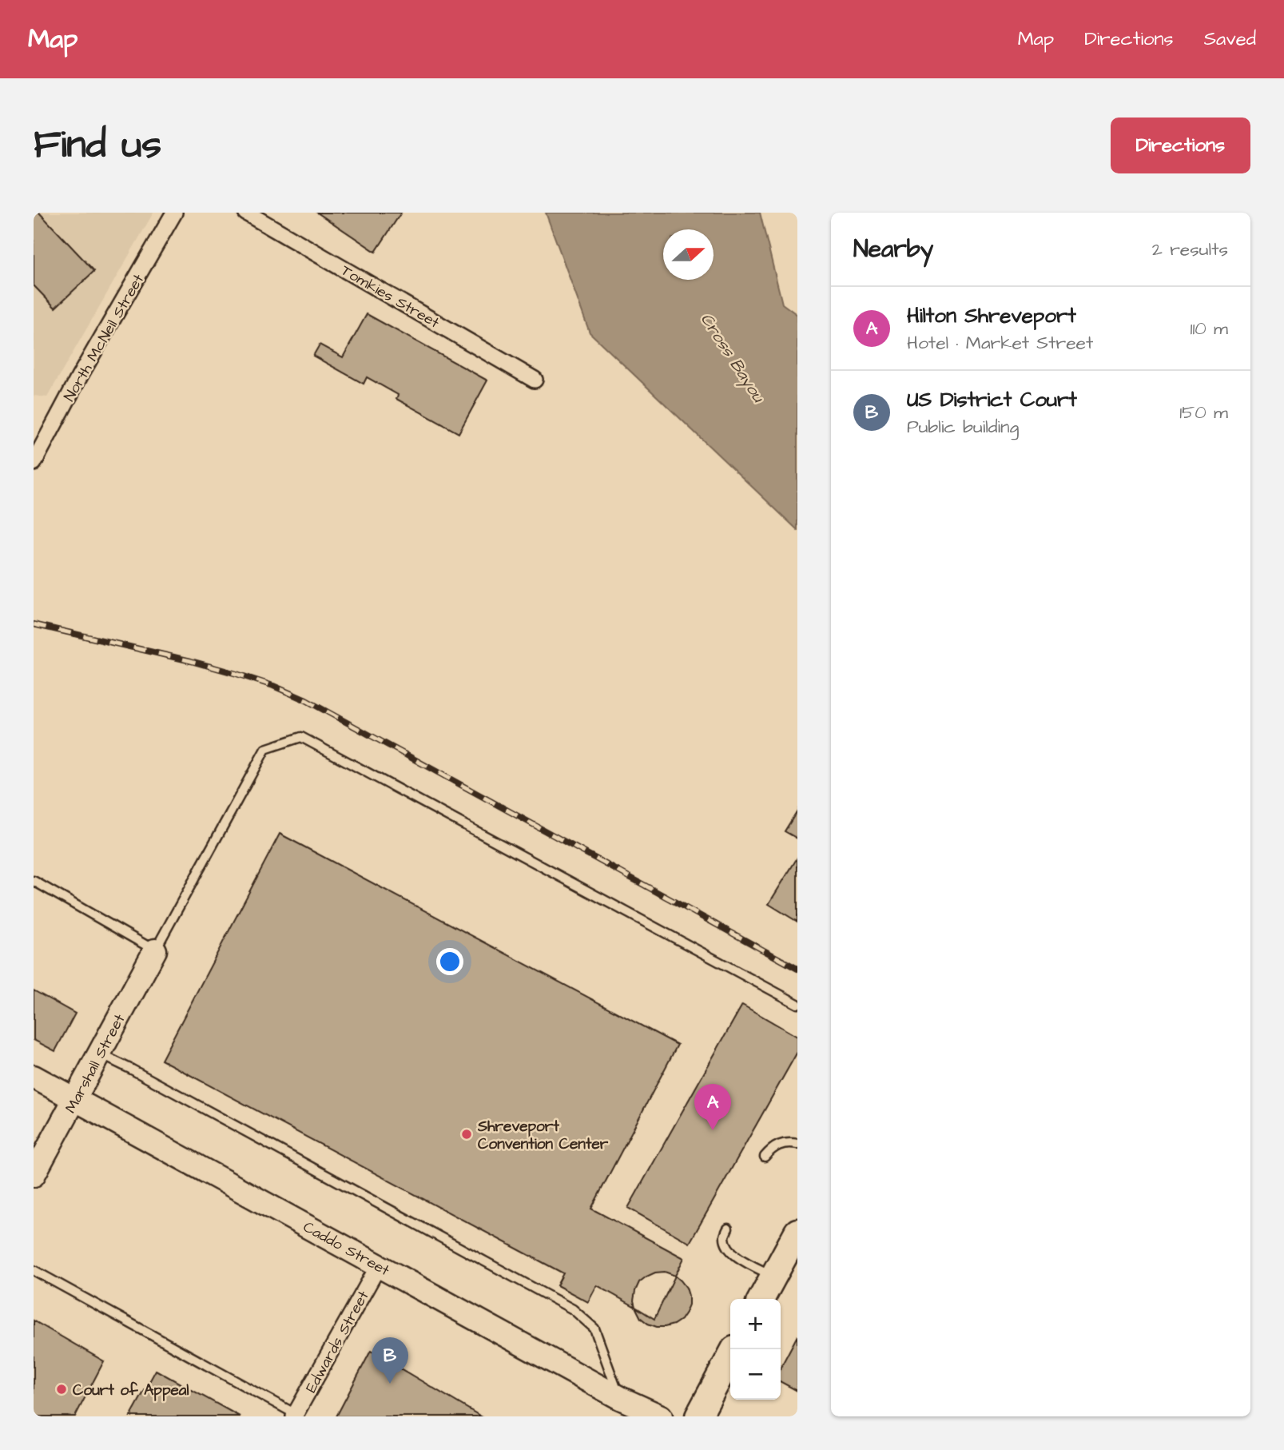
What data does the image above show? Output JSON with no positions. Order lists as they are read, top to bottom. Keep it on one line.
{"streets":{"main road":["Marshall Street","Caddo Street"],"street":["Tomkies Street","North McNeil Street","Edwards Street"]},"crossings":[["Marshall Street","Caddo Street"],["Caddo Street","Edwards Street"]],"water":["Cross Bayou"],"places":["Shreveport Convention Center","Court of Appeal"],"north":"right","page":{"header":"Map","nav":["Map","Directions","Saved"],"buttons":"Directions","title":"Find us","heading":["Nearby","2 results"],"list":[{"mark":"A","name":"Hilton Shreveport","note":"Hotel · Market Street","value":"110 m"},{"mark":"B","name":"US District Court","note":"Public building","value":"150 m"}],"pins":["A","B"],"map_buttons":["+","−"]}}
